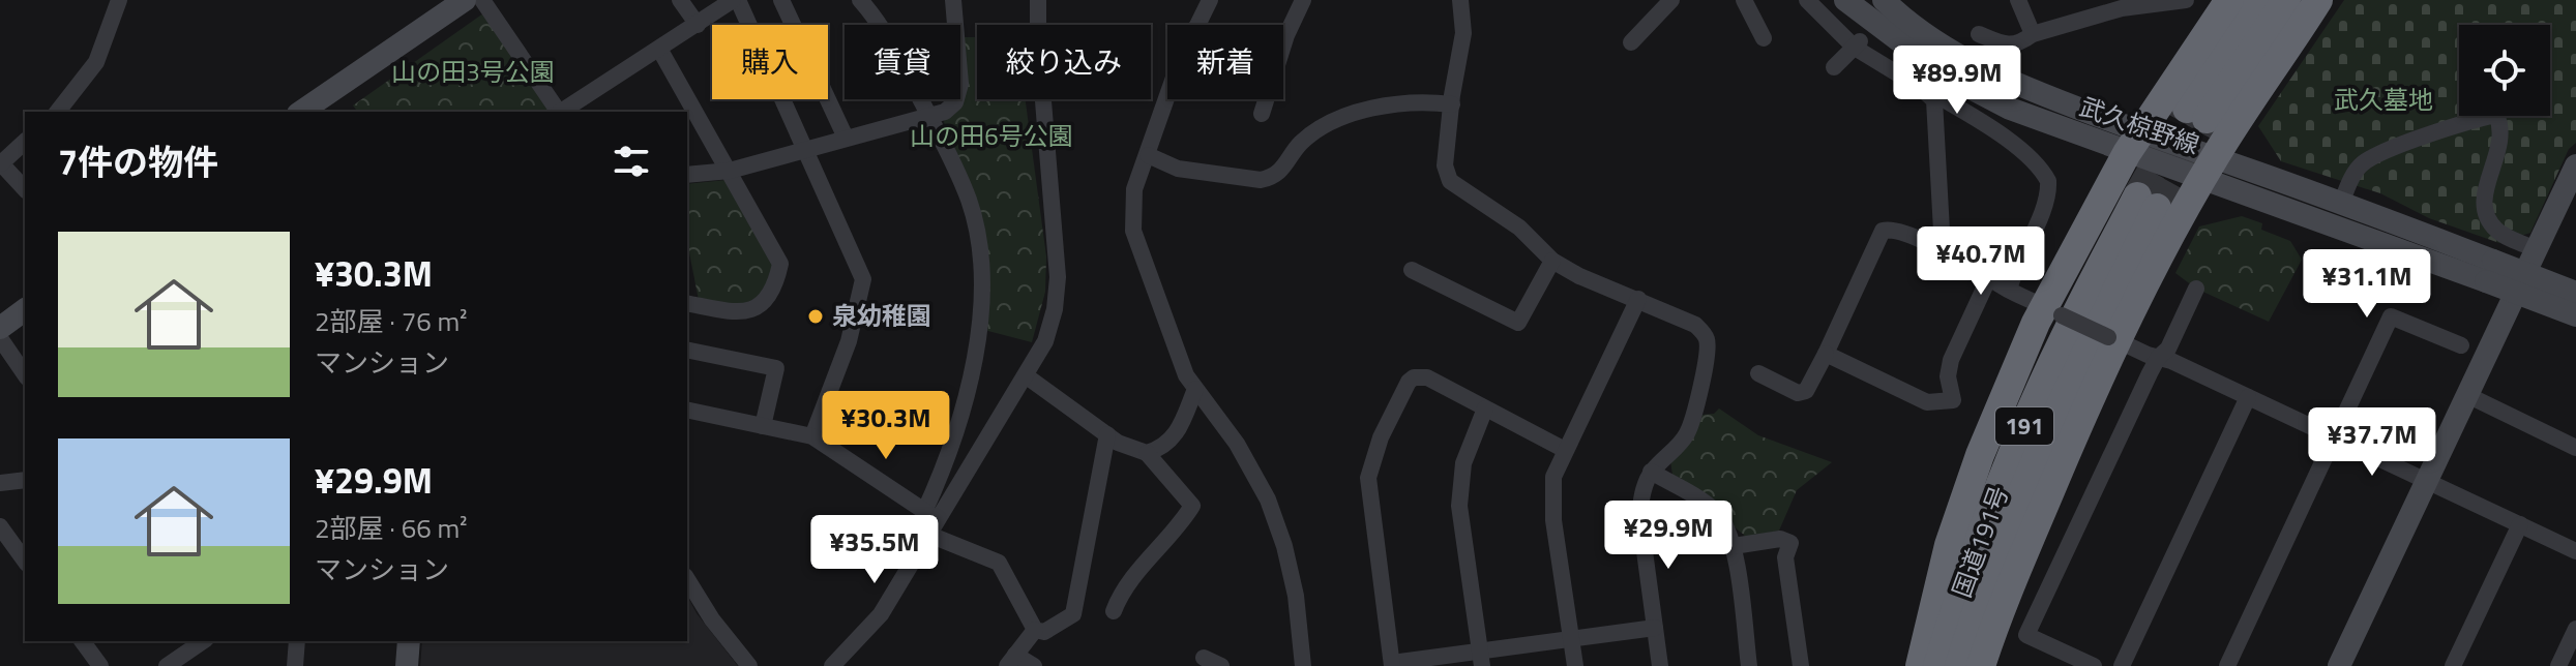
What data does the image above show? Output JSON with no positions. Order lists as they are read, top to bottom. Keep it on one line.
{"streets":{"highway":["191","国道191号"],"street":["武久椋野線"]},"parks":["山の田3号公園","武久墓地","山の田6号公園"],"places":["泉幼稚園"],"page":{"chip":["購入","賃貸","絞り込み","新着"],"price":["¥89.9M","¥40.7M","¥31.1M","¥30.3M","¥37.7M","¥29.9M","¥35.5M"],"heading":"7件の物件","list":[{"name":"¥30.3M","note":"2部屋 · 76 m² · マンション"},{"name":"¥29.9M","note":"2部屋 · 66 m² · マンション"}]}}
